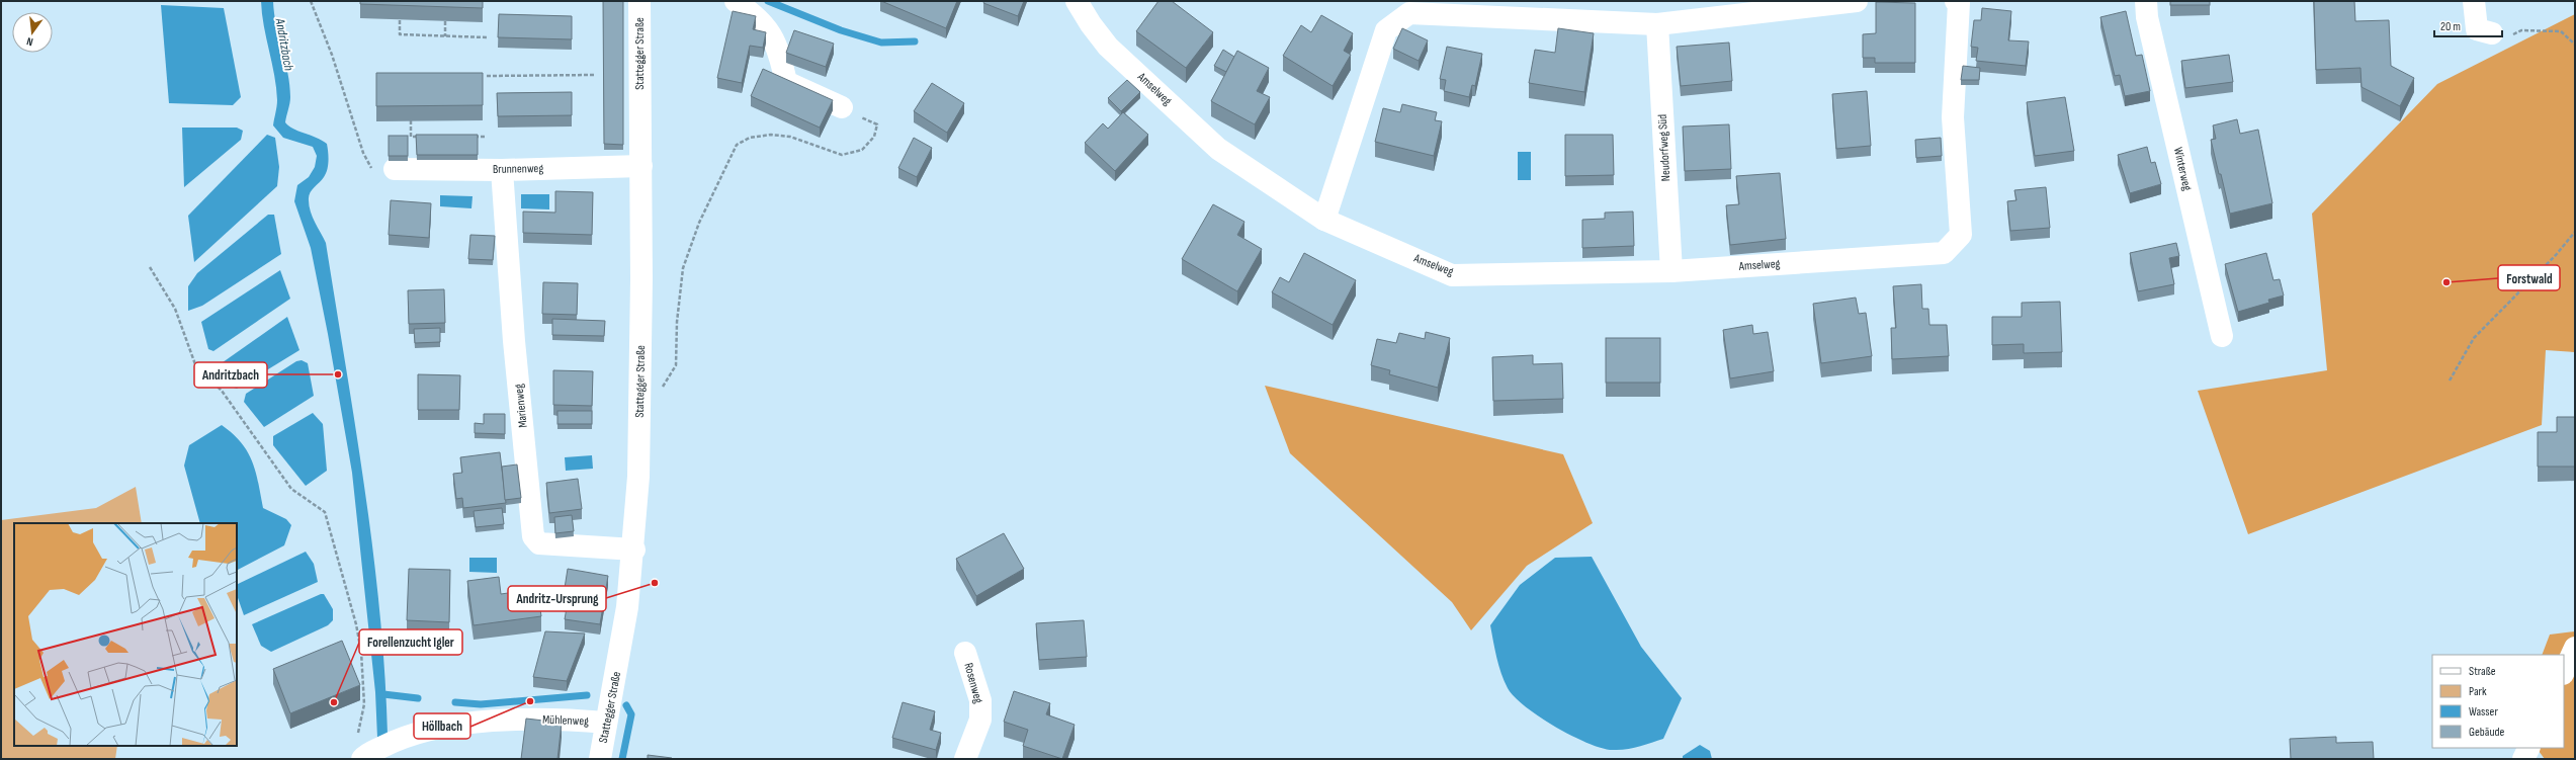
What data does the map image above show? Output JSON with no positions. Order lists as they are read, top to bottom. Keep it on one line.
{"streets":{"street":["Stattegger Straße","Amselweg","Neudorfweg Süd","Brunnenweg","Winterweg","Marienweg","Rosenweg","Mühlenweg"]},"crossings":[["Stattegger Straße","Brunnenweg"],["Stattegger Straße","Marienweg"],["Stattegger Straße","Mühlenweg"],["Amselweg","Neudorfweg Süd"],["Brunnenweg","Marienweg"]],"water":["Andritzbach"],"places":["Forstwald","Andritzbach","Andritz-Ursprung","Höllbach","Forellenzucht Igler"],"legend":["Straße","Park","Wasser","Gebäude"],"scale_bar":"20 m","north":"bottom"}
